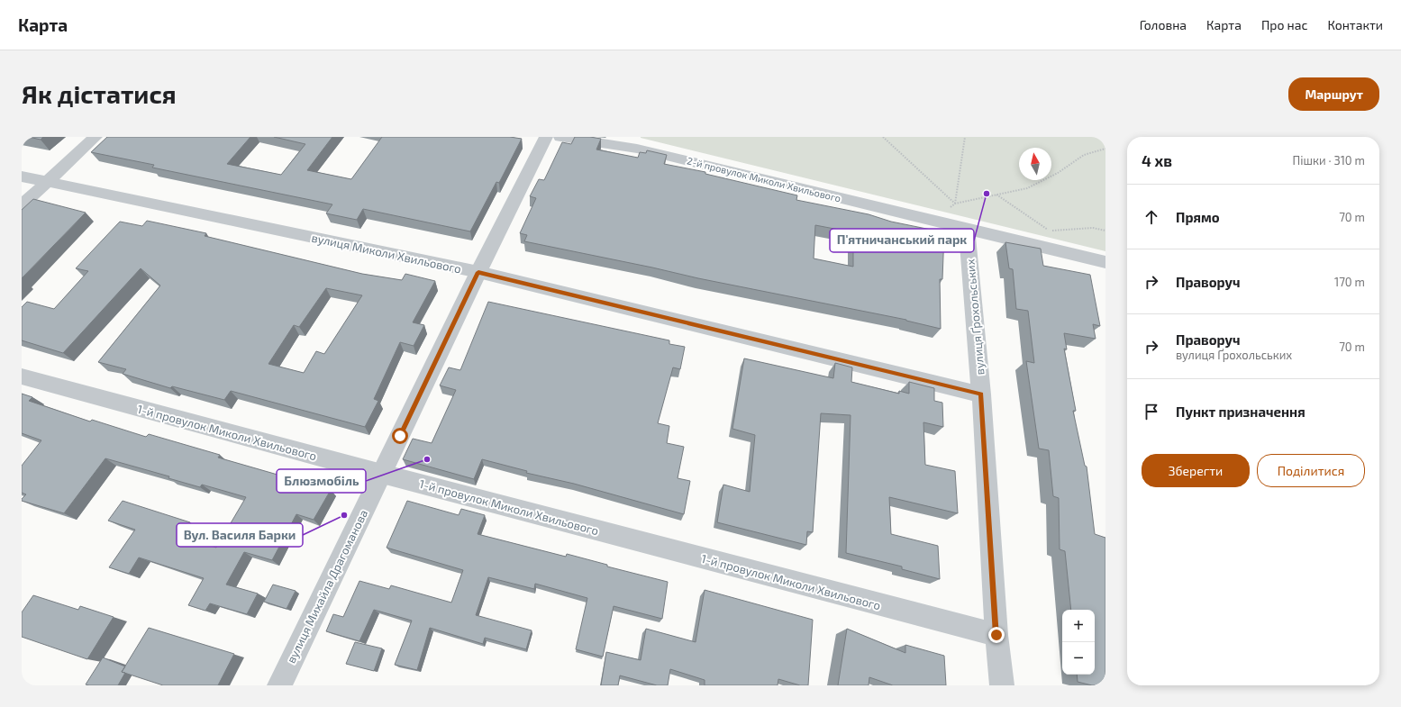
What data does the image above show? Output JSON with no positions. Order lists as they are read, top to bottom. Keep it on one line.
{"streets":{"street":["2-й провулок Миколи Хвильового","вулиця Миколи Хвильового","вулиця Ґрохольських","1-й провулок Миколи Хвильового","вулиця Михайла Драгоманова"]},"crossings":[["2-й провулок Миколи Хвильового","вулиця Ґрохольських"],["вулиця Миколи Хвильового","вулиця Ґрохольських"],["вулиця Миколи Хвильового","вулиця Михайла Драгоманова"],["вулиця Ґрохольських","1-й провулок Миколи Хвильового"],["1-й провулок Миколи Хвильового","вулиця Михайла Драгоманова"]],"places":["П'ятничанський парк","Блюзмобіль","Вул. Василя Барки"],"north":"top","page":{"header":"Карта","nav":["Головна","Карта","Про нас","Контакти"],"buttons":["Маршрут",["Зберегти","Поділитися"]],"title":"Як дістатися","heading":["4 хв","Пішки · 310 m"],"list":[["Прямо","70 m"],["Праворуч","170 m"],["Праворуч","вулиця Ґрохольських","70 m"],"Пункт призначення"],"map_buttons":["+","−"]}}
